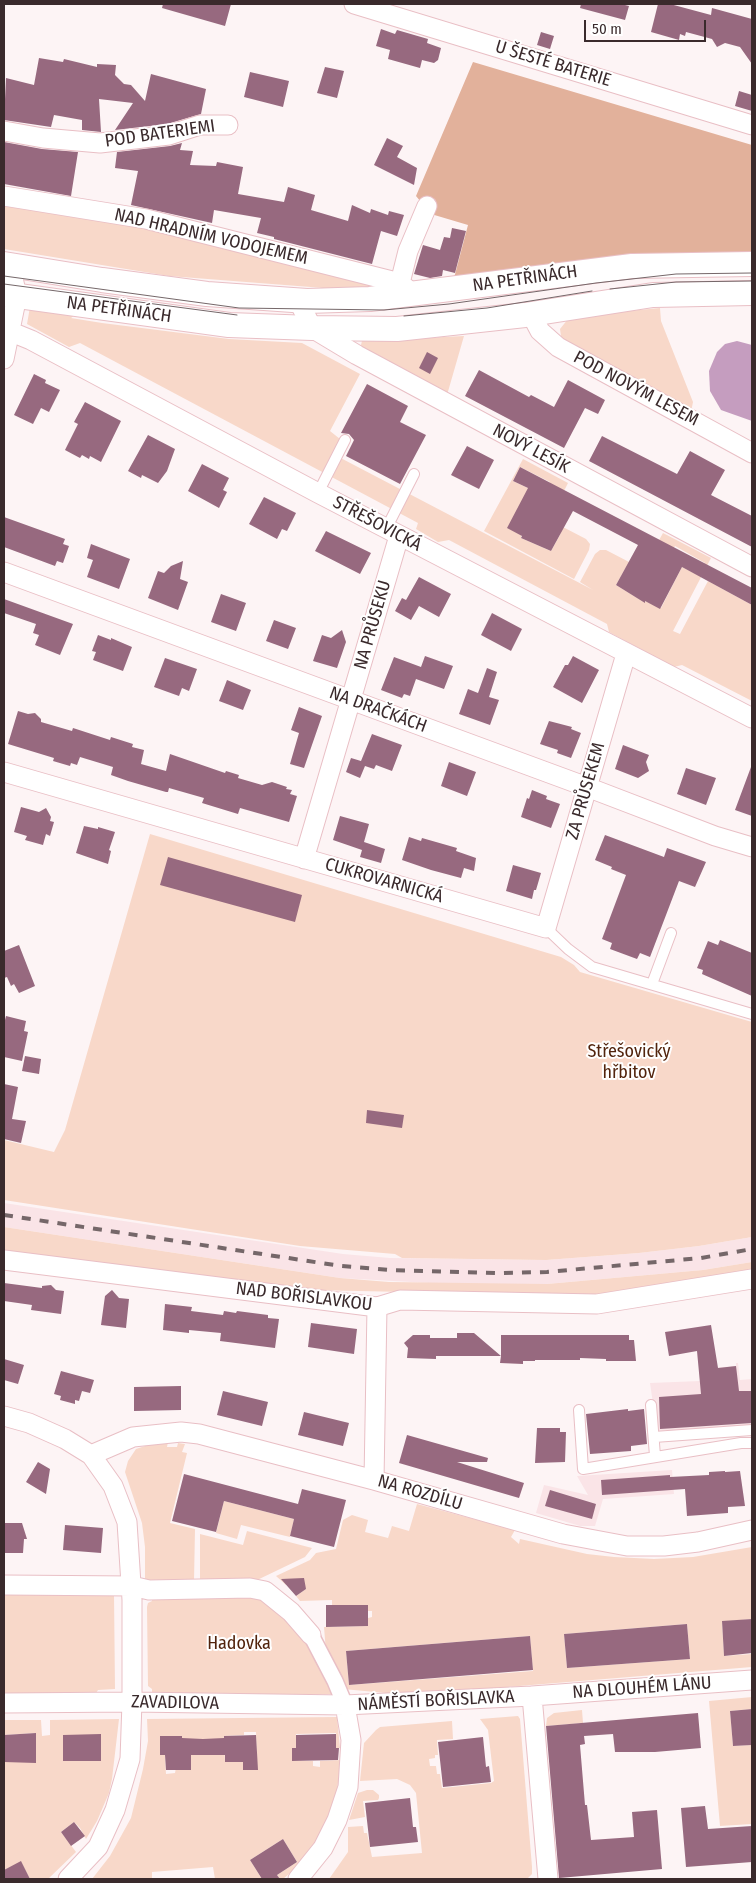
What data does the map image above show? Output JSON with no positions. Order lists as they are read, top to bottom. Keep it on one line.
{"streets":{"street":["U ŠESTÉ BATERIE","POD BATERIEMI","NAD HRADNÍM VODOJEMEM","NA PETŘINÁCH","POD NOVÝM LESEM","NOVÝ LESÍK","STŘEŠOVICKÁ","NA PRŮSEKU","NA DRAČKÁCH","ZA PRŮSEKEM","CUKROVARNICKÁ","NAD BOŘISLAVKOU","NA ROZDÍLU","NA DLOUHÉM LÁNU","NÁMĚSTÍ BOŘISLAVKA","ZAVADILOVA"]},"crossings":[["NAD HRADNÍM VODOJEMEM","NA PETŘINÁCH"],["NA PETŘINÁCH","POD NOVÝM LESEM"],["NA PETŘINÁCH","NOVÝ LESÍK"],["STŘEŠOVICKÁ","NA PRŮSEKU"],["STŘEŠOVICKÁ","ZA PRŮSEKEM"],["NA PRŮSEKU","NA DRAČKÁCH"],["NA PRŮSEKU","CUKROVARNICKÁ"],["NA DRAČKÁCH","ZA PRŮSEKEM"],["ZA PRŮSEKEM","CUKROVARNICKÁ"],["NA DLOUHÉM LÁNU","NÁMĚSTÍ BOŘISLAVKA"],["NÁMĚSTÍ BOŘISLAVKA","ZAVADILOVA"]],"parks":["Střešovický hřbitov","Hadovka"],"scale_bar":"50 m"}
